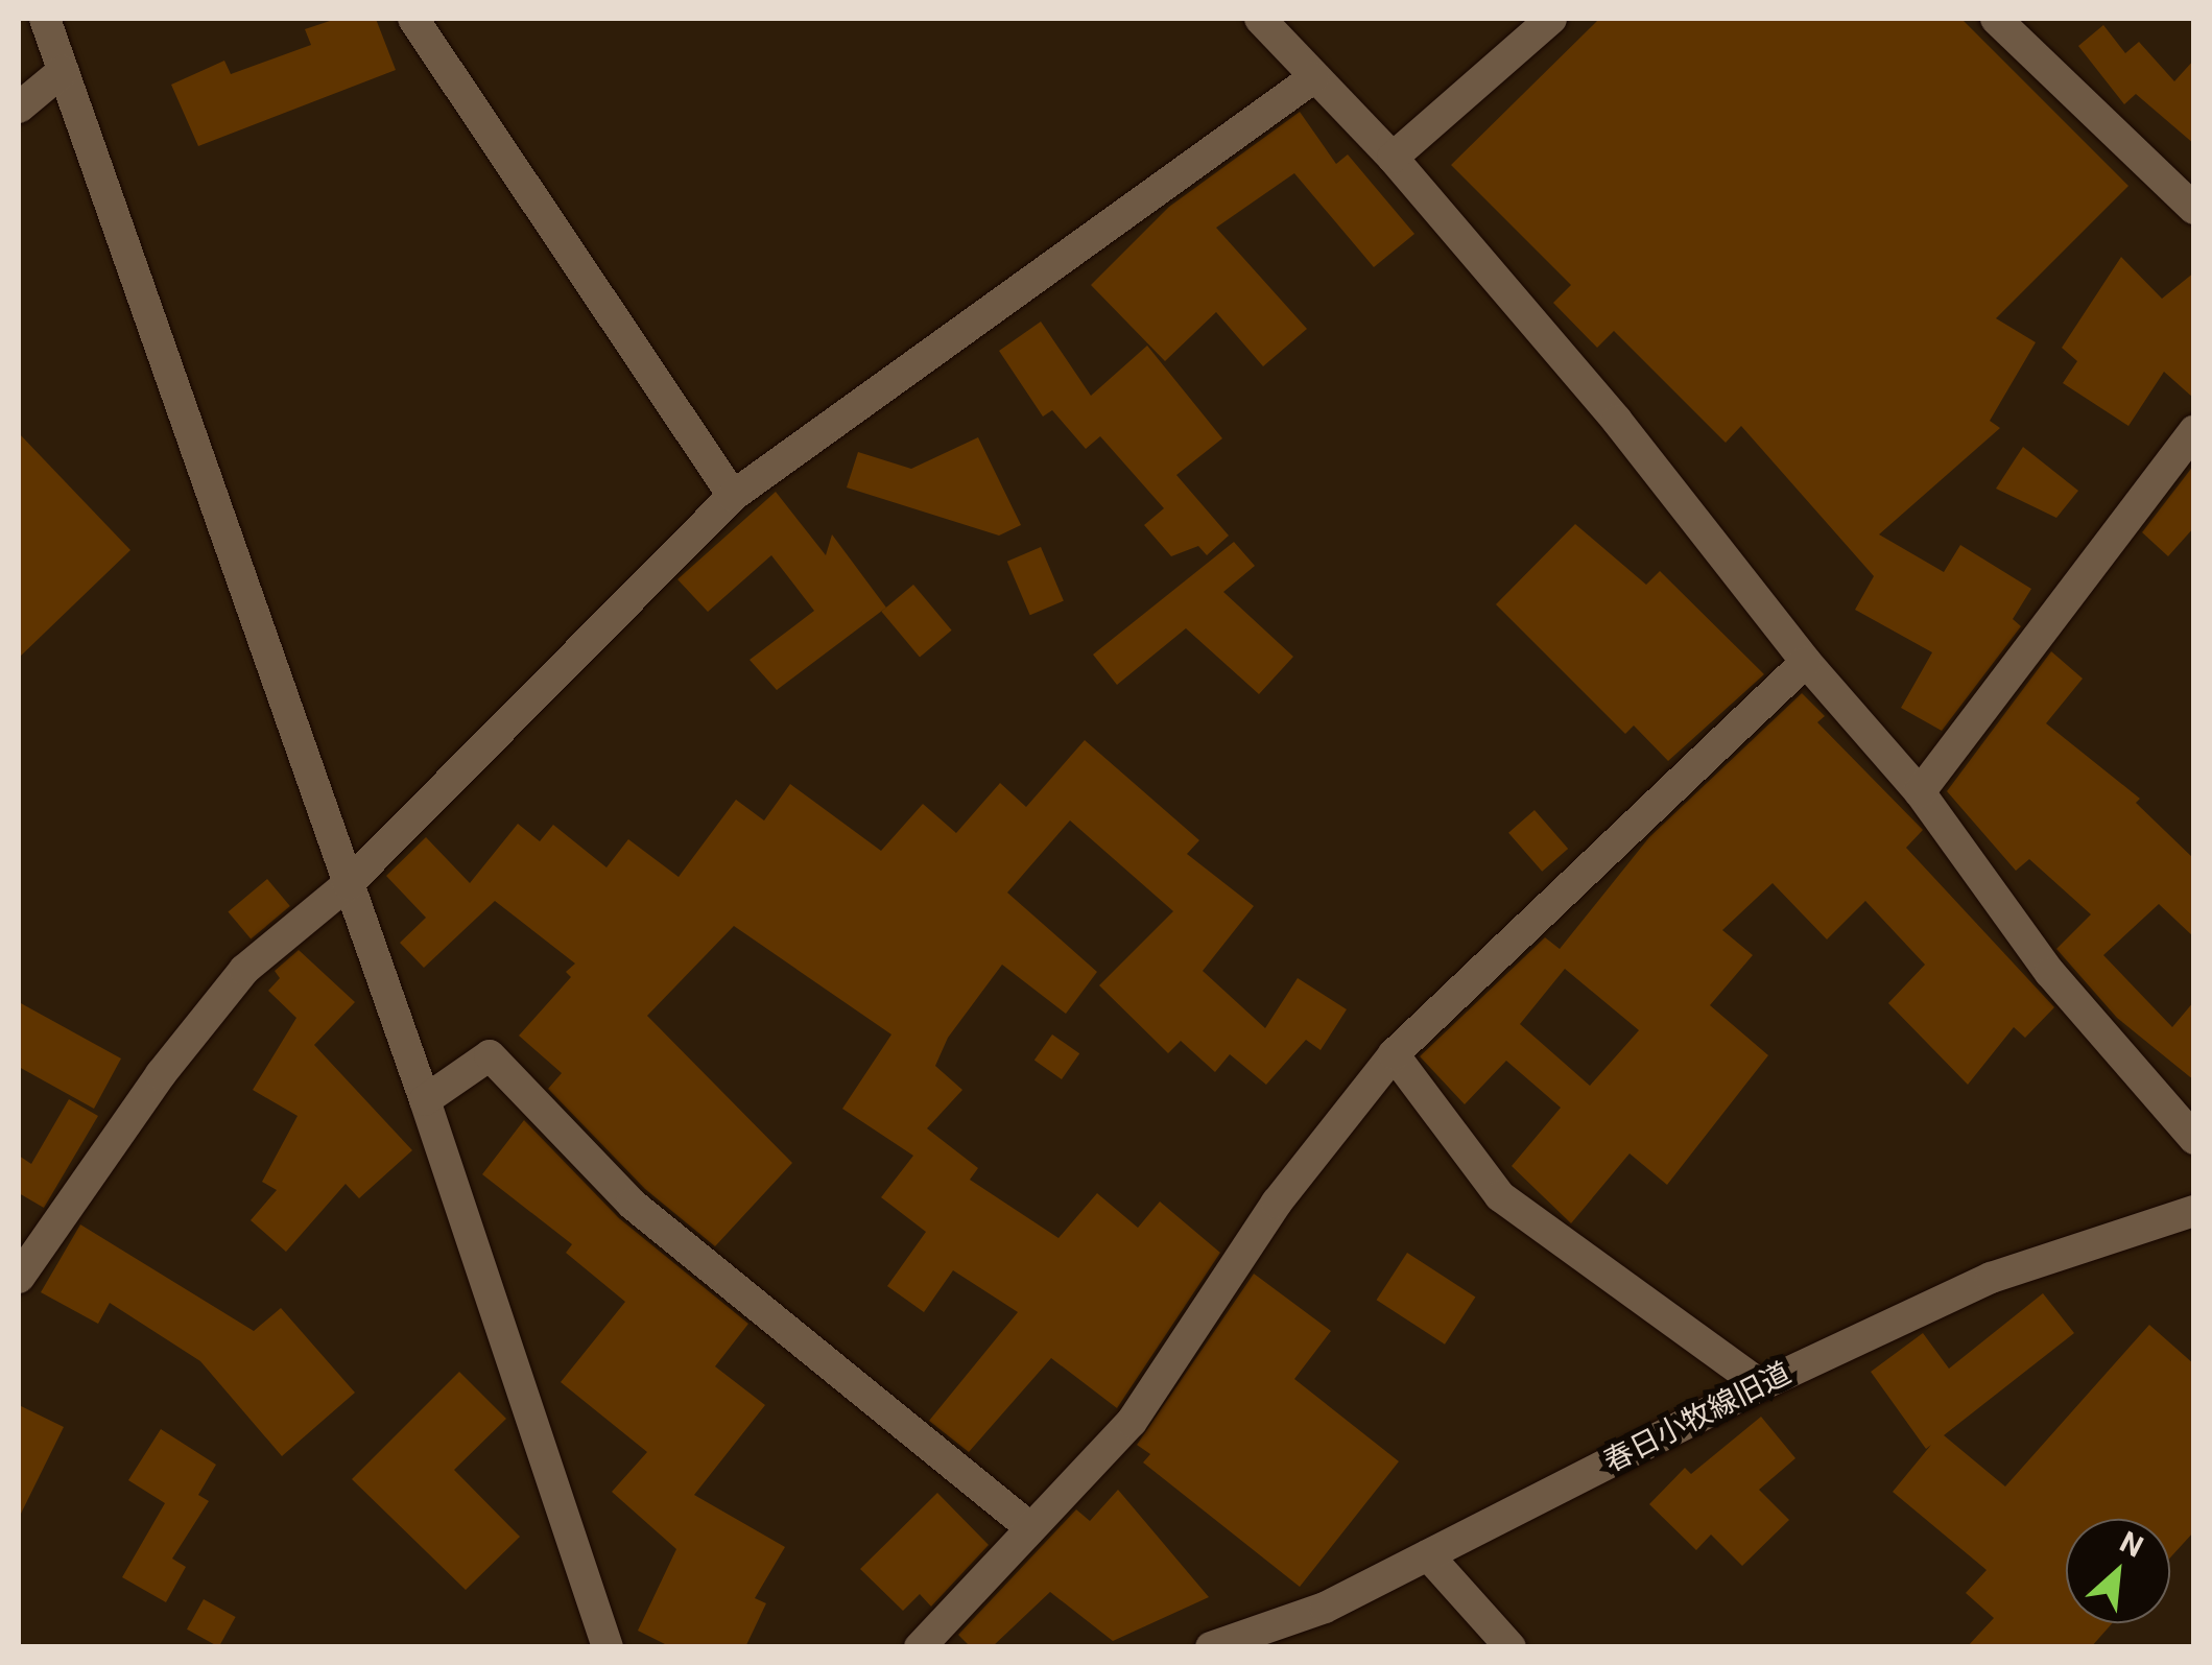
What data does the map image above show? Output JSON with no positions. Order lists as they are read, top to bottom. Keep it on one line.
{"streets":{"street":["春日小牧線旧道"]},"north":"top right"}
